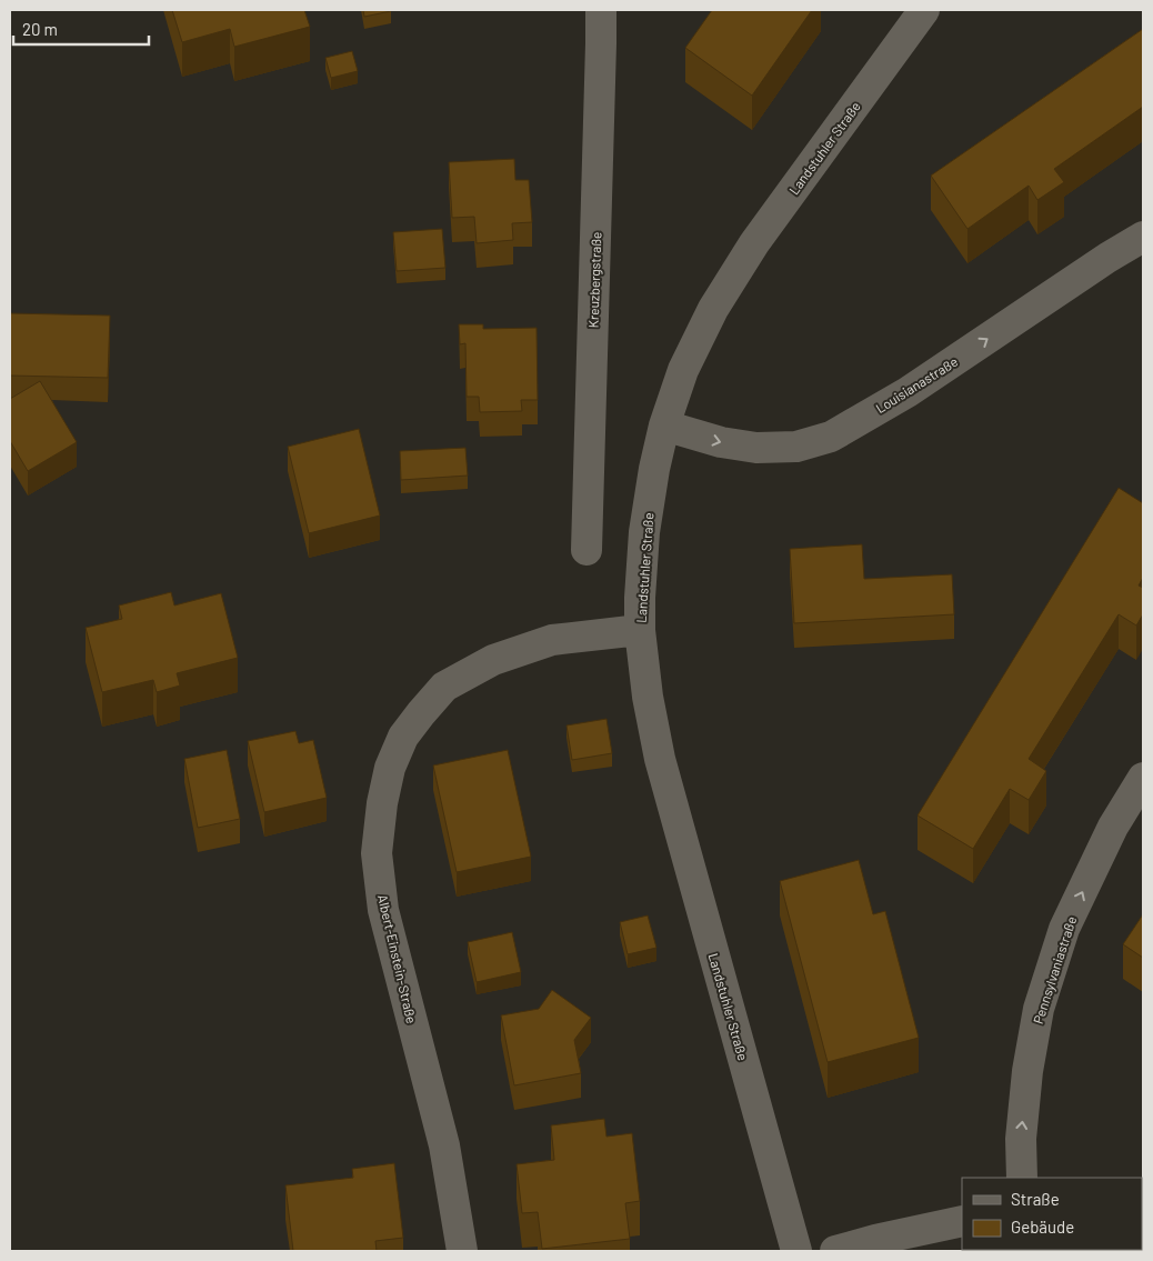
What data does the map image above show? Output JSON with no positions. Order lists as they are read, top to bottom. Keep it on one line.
{"streets":{"street":["Landstuhler Straße","Kreuzbergstraße","Louisianastraße","Albert-Einstein-Straße","Pennsylvaniastraße"]},"crossings":[["Landstuhler Straße","Louisianastraße"],["Landstuhler Straße","Albert-Einstein-Straße"]],"one_way":["Louisianastraße","Pennsylvaniastraße"],"legend":["Straße","Gebäude"],"scale_bar":"20 m"}
